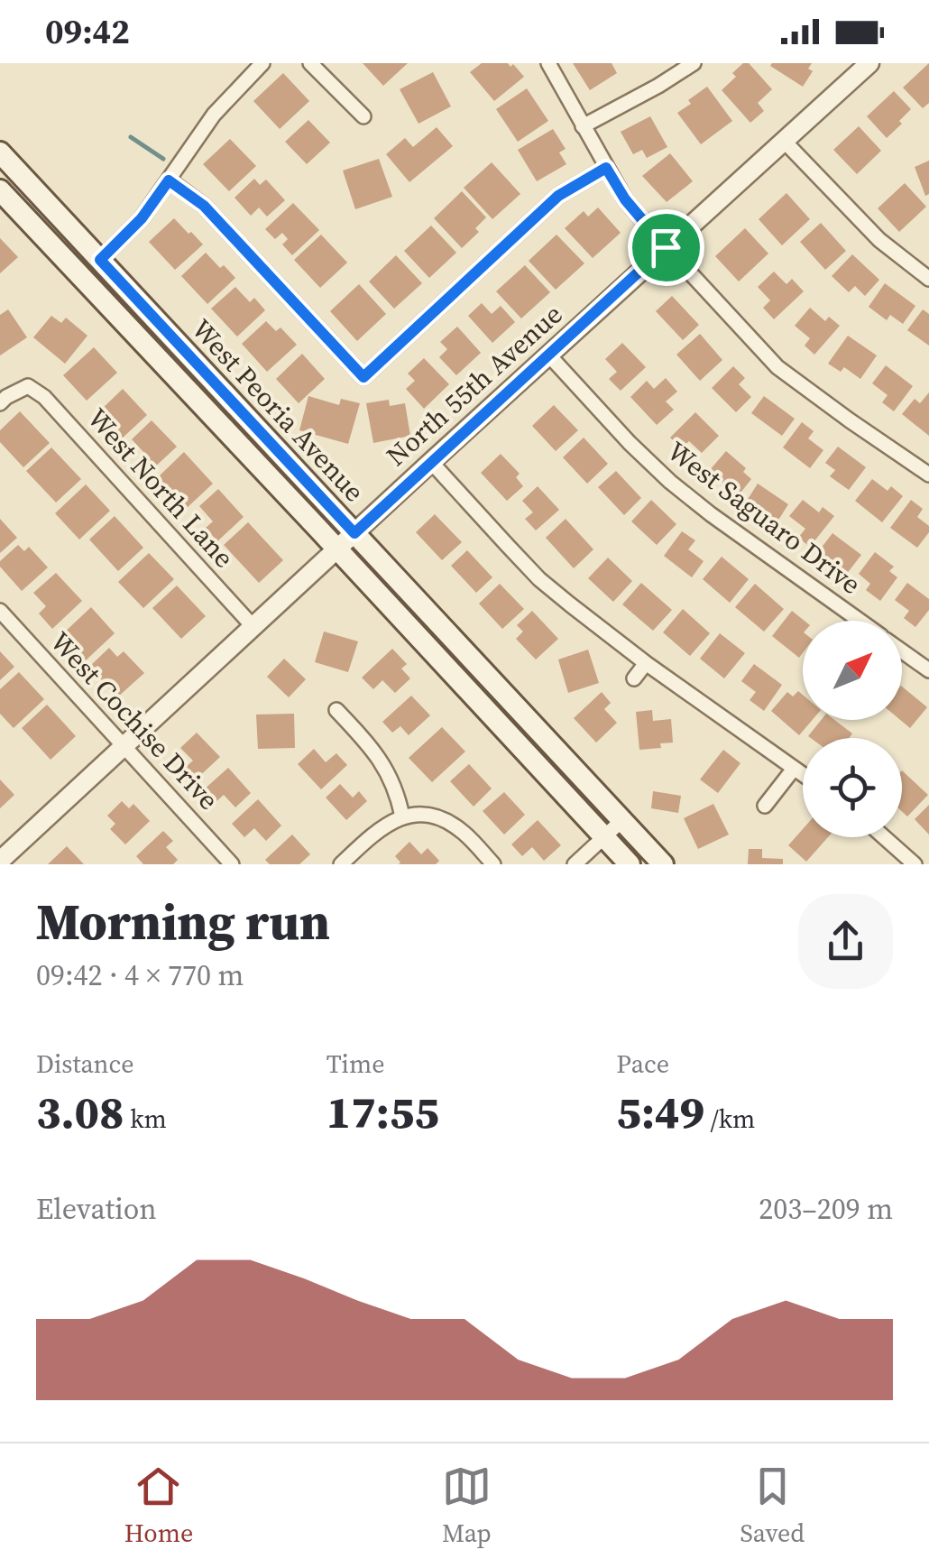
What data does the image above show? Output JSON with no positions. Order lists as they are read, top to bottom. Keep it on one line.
{"streets":{"main road":["West Peoria Avenue"],"street":["North 55th Avenue","West North Lane","West Saguaro Drive","West Cochise Drive"]},"crossings":[["North 55th Avenue","West Peoria Avenue"],["North 55th Avenue","West North Lane"],["North 55th Avenue","West Saguaro Drive"],["North 55th Avenue","West Cochise Drive"]],"north":"top right","page":{"status":"09:42","heading":["Morning run","09:42 · 4 × 770 m"],"stats":[["Distance","3.08 km"],["Time","17:55"],["Pace","5:49 /km"]],"chart":["Elevation","203–209 m"],"tabs":["Home","Map","Saved"]}}
